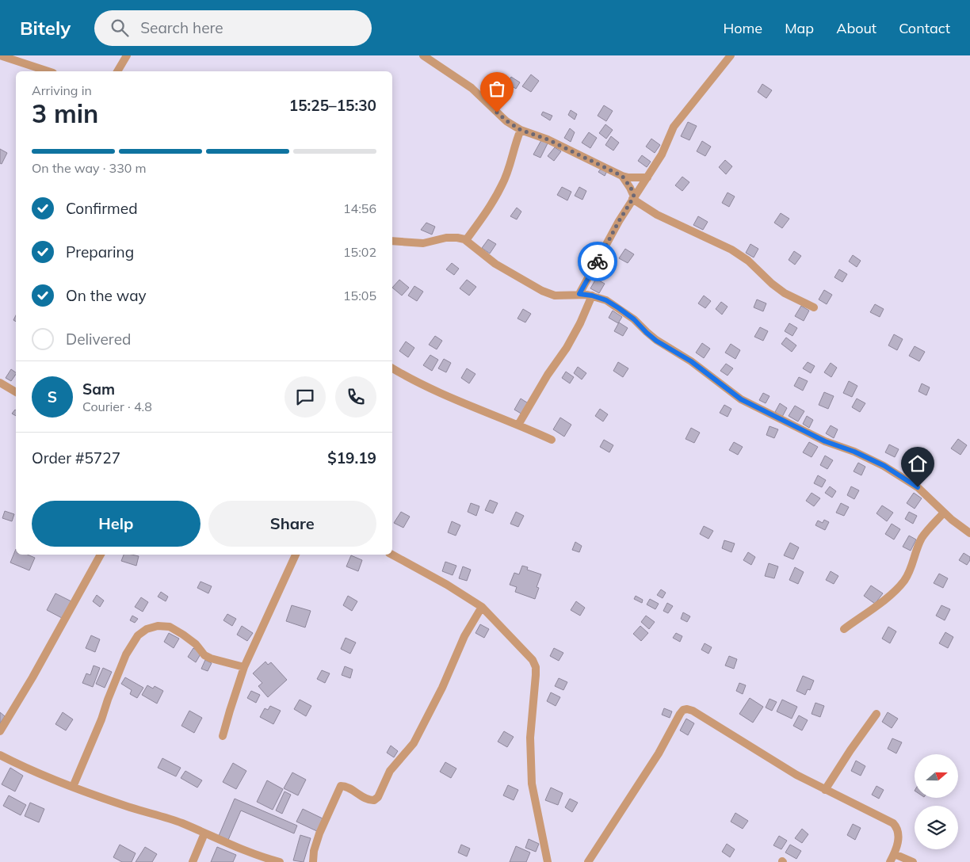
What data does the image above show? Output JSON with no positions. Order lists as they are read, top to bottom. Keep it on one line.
{"north":"right","page":{"header":"Bitely","search":"Search here","nav":["Home","Map","About","Contact"],"heading":["3 min","Arriving in","15:25–15:30"],"panel":["Sam","Courier · 4.8","Order #5727","$19.19"],"bar":"On the way · 330 m","list":[["Confirmed","14:56"],["Preparing","15:02"],["On the way","15:05"],"Delivered"],"round":"S","buttons":["Help","Share"]}}
